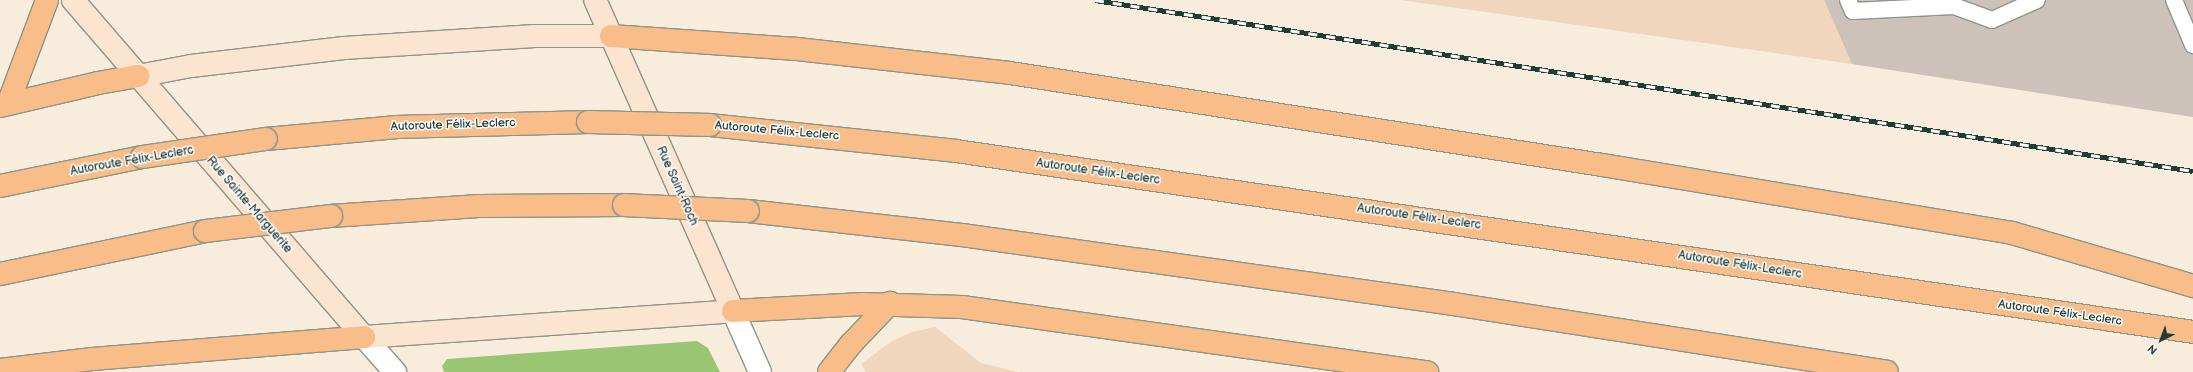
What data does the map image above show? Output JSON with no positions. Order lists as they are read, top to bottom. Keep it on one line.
{"streets":{"highway":["Autoroute Félix-Leclerc"],"main road":["Rue Saint-Roch","Rue Sainte-Marguerite"]},"north":"bottom left"}
